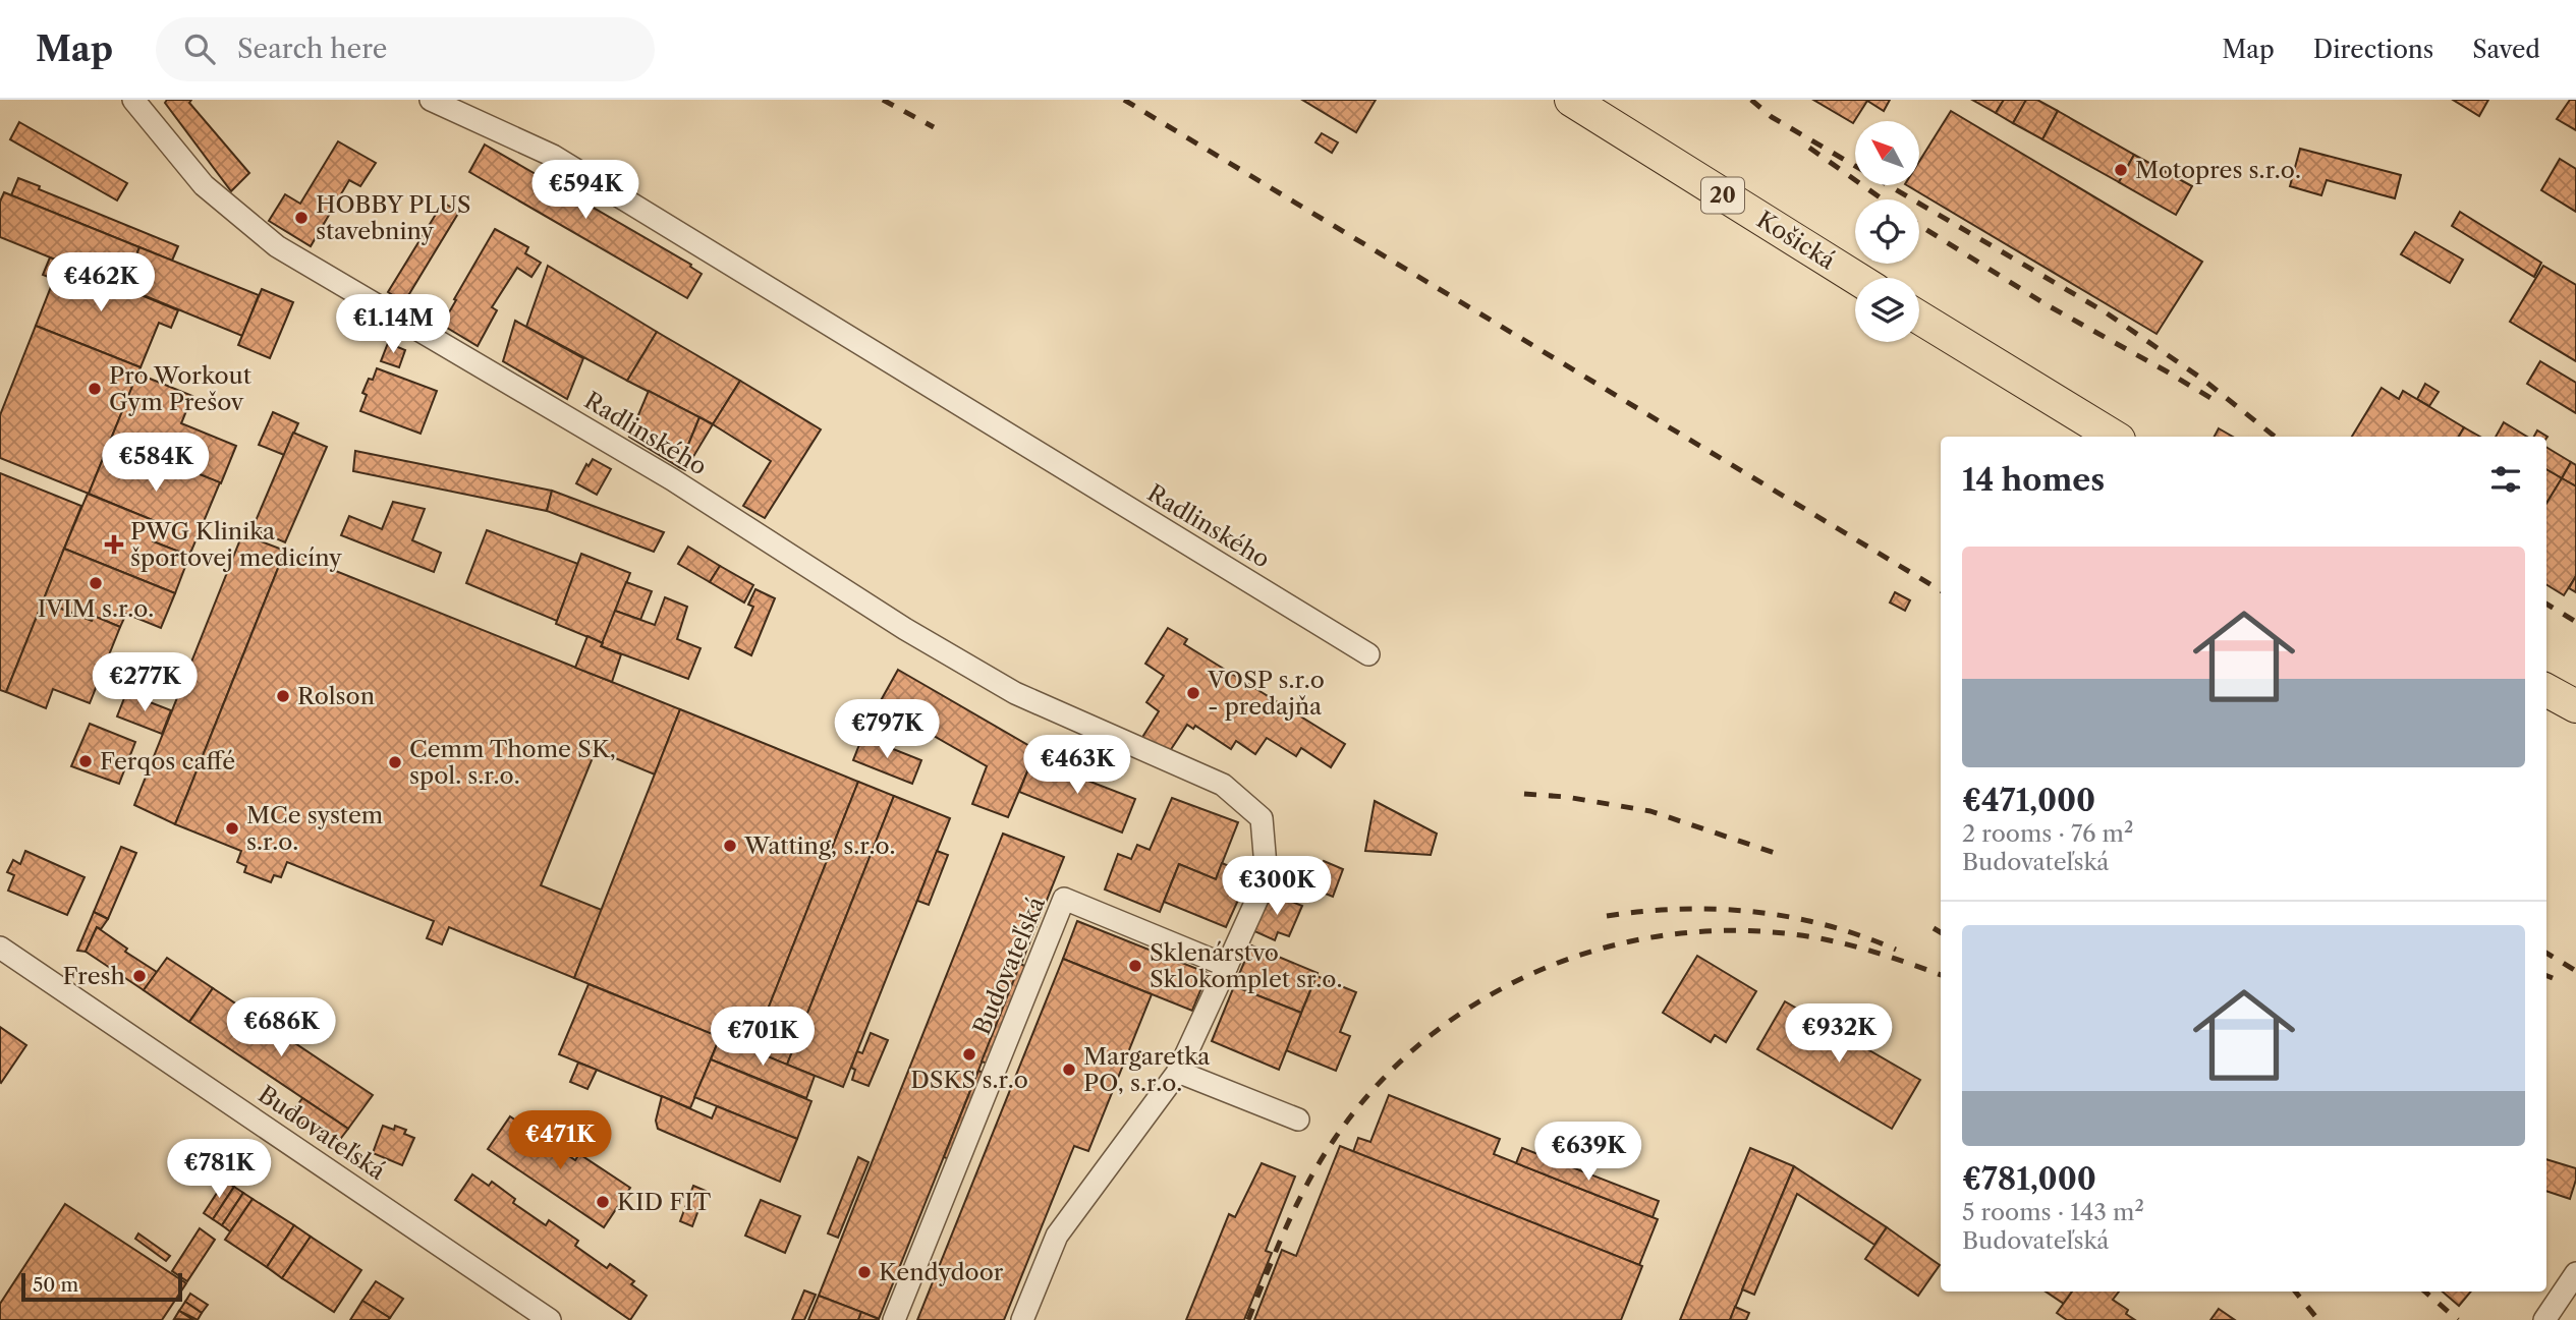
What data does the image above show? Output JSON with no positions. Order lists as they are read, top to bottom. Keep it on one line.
{"streets":{"main road":["20","Košická"],"street":["Radlinského","Budovateľská"]},"crossings":[["Radlinského","Budovateľská"]],"places":{"other":["Motopres s.r.o.","HOBBY PLUS stavebniny","Pro Workout Gym Prešov","IVIM s.r.o.","VOSP s.r.o - predajňa","Rolson","Ferqos caffé","Cemm Thome SK, spol. s.r.o.","MCe system s.r.o.","Watting, s.r.o.","Sklenárstvo Sklokomplet sr.o.","Fresh","DSKS s.r.o","Margaretka PO, s.r.o.","KID FIT","Kendydoor"],"health":["PWG Klinika športovej medicíny"]},"scale_bar":"50 m","north":"top left","page":{"header":"Map","search":"Search here","nav":["Map","Directions","Saved"],"price":["€594K","€462K","€1.14M","€584K","€277K","€797K","€463K","€300K","€686K","€932K","€701K","€471K","€639K","€781K"],"heading":"14 homes","list":[{"name":"€471,000","note":"2 rooms · 76 m² · Budovateľská"},{"name":"€781,000","note":"5 rooms · 143 m² · Budovateľská"}],"scale":"50 m"}}
